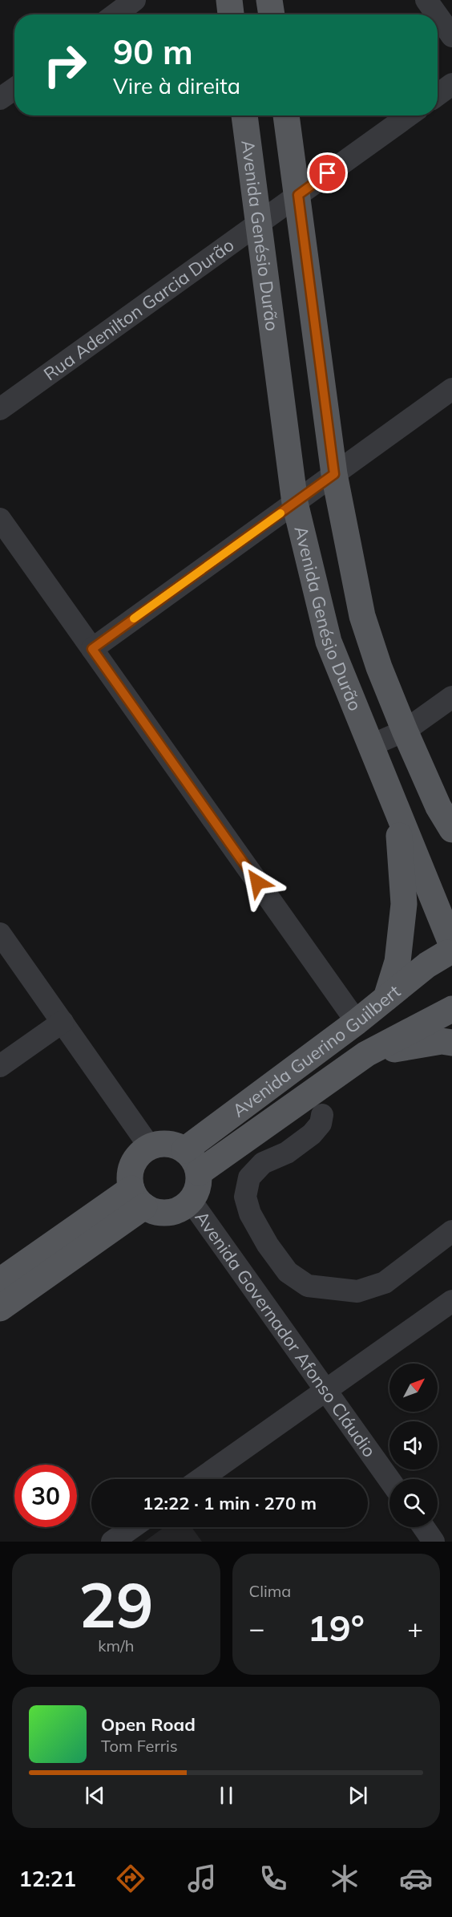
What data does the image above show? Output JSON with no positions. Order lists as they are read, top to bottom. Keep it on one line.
{"streets":{"main road":["Avenida Genésio Durão","Avenida Guerino Guilbert"],"street":["Rua Adenilton Garcia Durão","Avenida Governador Afonso Cláudio"]},"crossings":[["Avenida Genésio Durão","Rua Adenilton Garcia Durão"],["Avenida Genésio Durão","Avenida Guerino Guilbert"],["Avenida Guerino Guilbert","Avenida Governador Afonso Cláudio"]],"north":"top right","page":{"turn":["90 m","Vire à direita"],"limit":"30","trip":"12:22 · 1 min · 270 m","tile":[["29","km/h"],"Clima"],"heat":["−","19°","+"],"song":["Open Road","Tom Ferris"],"tabs":"12:21"}}
